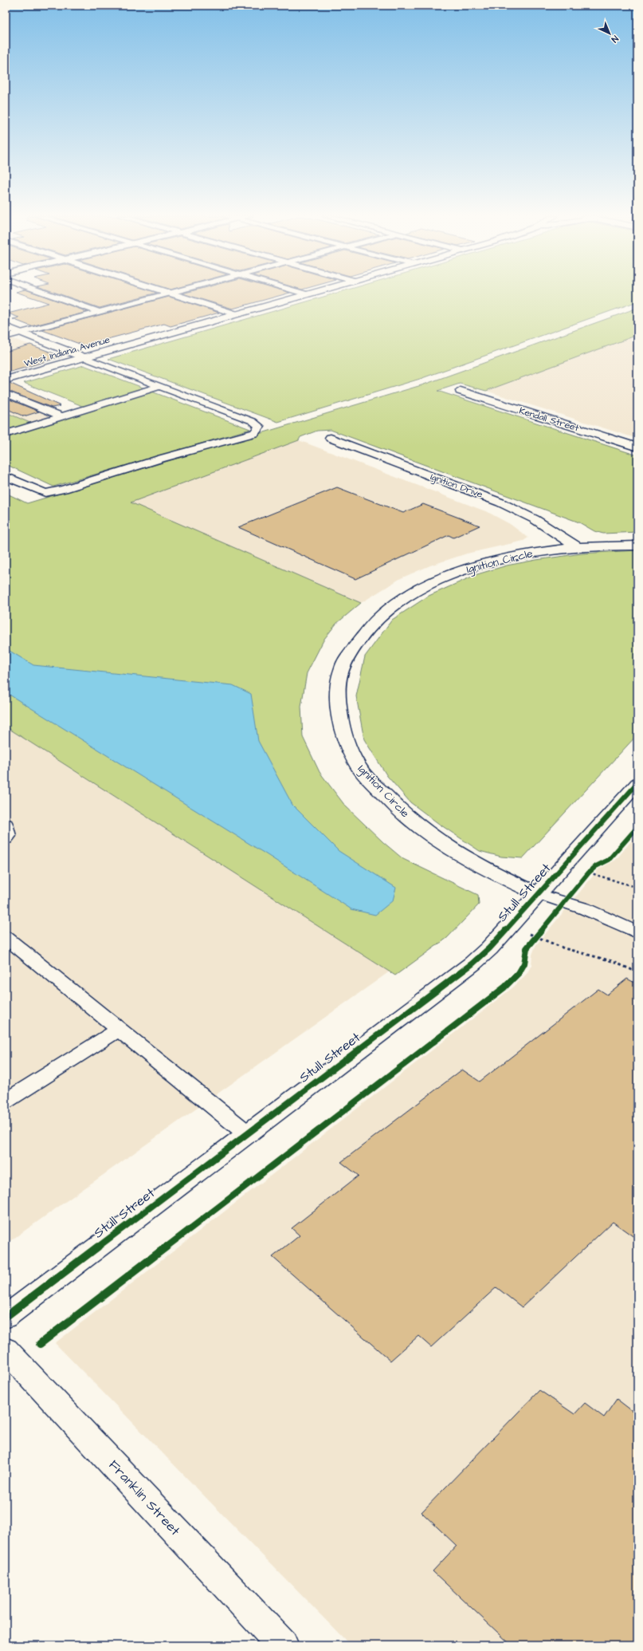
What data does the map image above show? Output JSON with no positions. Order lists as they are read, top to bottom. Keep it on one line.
{"streets":{"street":["West Indiana Avenue","Kendall Street","Ignition Drive","Ignition Circle","Stull Street","Franklin Street"]},"crossings":[["Ignition Drive","Ignition Circle"],["Ignition Circle","Stull Street"]],"north":"bottom right"}
